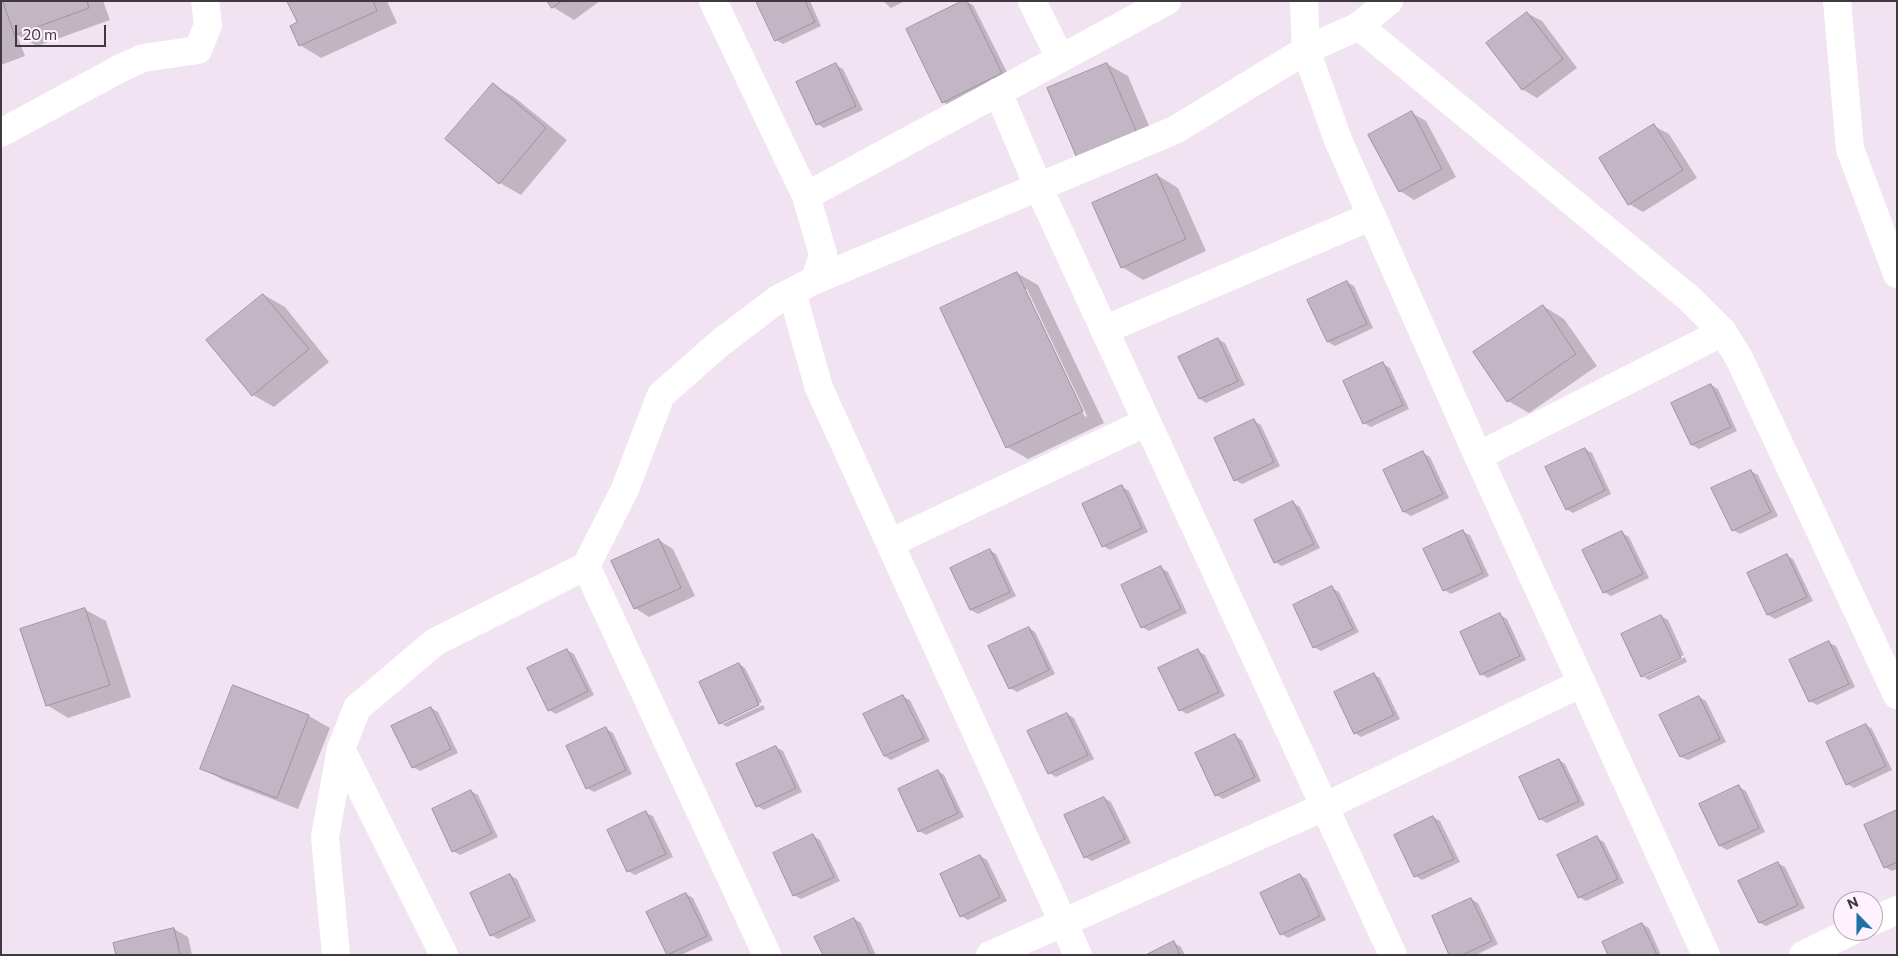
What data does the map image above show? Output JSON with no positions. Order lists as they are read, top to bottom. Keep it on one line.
{"scale_bar":"20 m","north":"top"}
